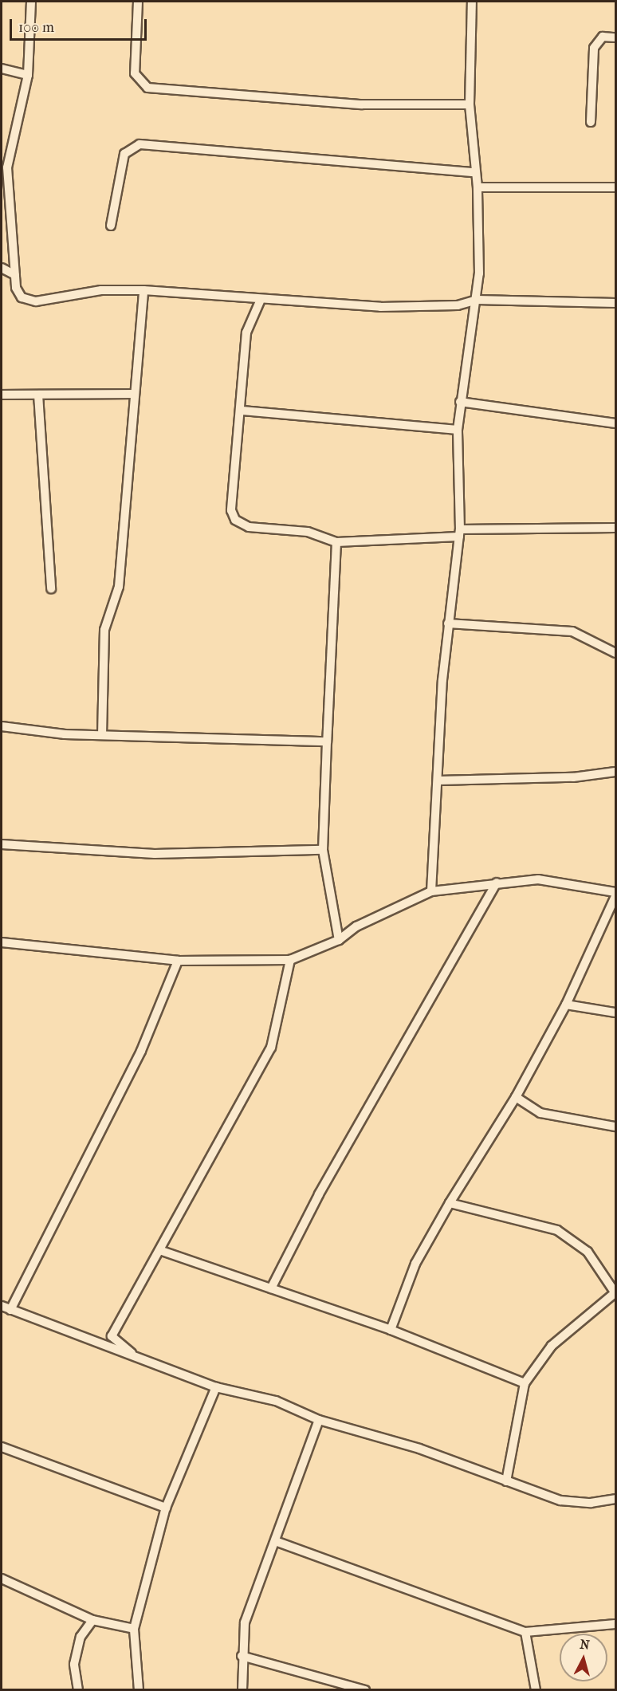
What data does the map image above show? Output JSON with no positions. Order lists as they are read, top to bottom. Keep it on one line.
{"scale_bar":"100 m","north":"top"}
